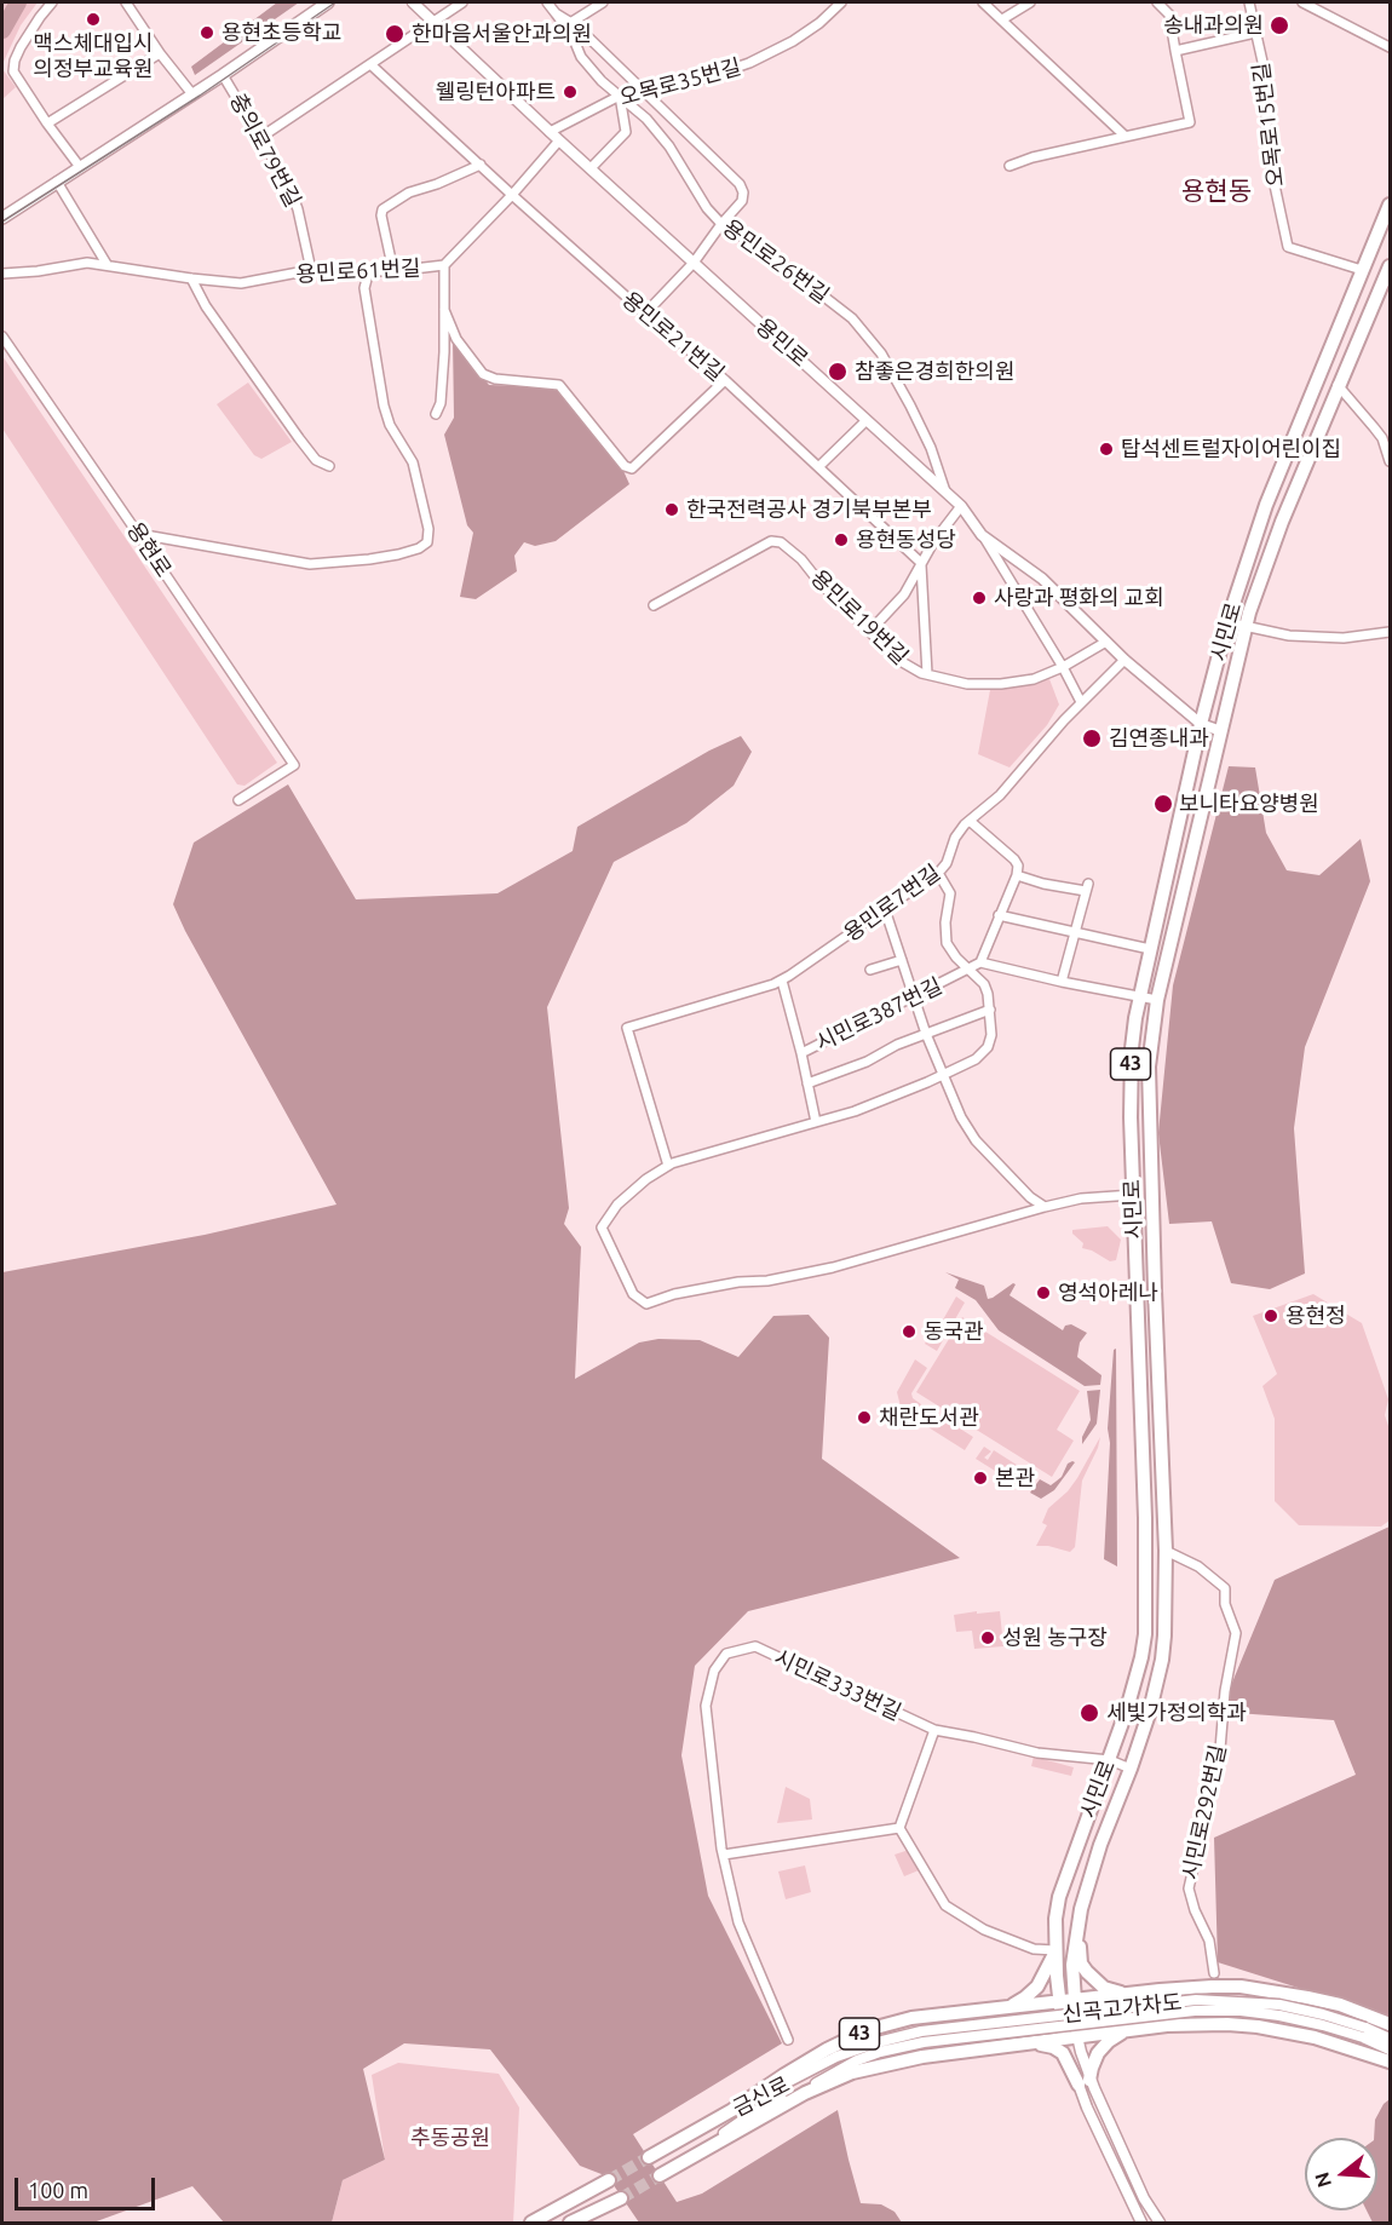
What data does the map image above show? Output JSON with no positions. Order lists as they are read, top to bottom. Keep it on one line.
{"streets":{"main road":["시민로","43","금신로"],"street":["오목로35번길","오목로15번길","충의로79번길","용민로26번길","용민로61번길","용민로21번길","용민로","용현로","용민로19번길","용민로7번길","시민로387번길","시민로333번길","시민로292번길","신곡고가차도"]},"crossings":[["오목로35번길","용민로26번길"],["오목로35번길","용민로"],["오목로15번길","시민로"],["충의로79번길","용민로61번길"],["용민로26번길","용민로"],["용민로61번길","용민로21번길"],["용민로61번길","용민로"],["용민로","용민로19번길"],["용민로","시민로"],["용민로","용민로7번길"],["시민로","시민로333번길"],["시민로","시민로292번길"],["43","금신로"],["신곡고가차도","금신로"]],"districts":["용현동"],"parks":["추동공원"],"places":["맥스체대입시 의정부교육원","송내과의원","용현초등학교","한마음서울안과의원","웰링턴아파트","참좋은경희한의원","탑석센트럴자이어린이집","한국전력공사 경기북부본부","용현동성당","사랑과 평화의 교회","김연종내과","보니타요양병원","영석아레나","용현정","동국관","채란도서관","본관","성원 농구장","세빛가정의학과"],"scale_bar":"100 m","north":"left"}
